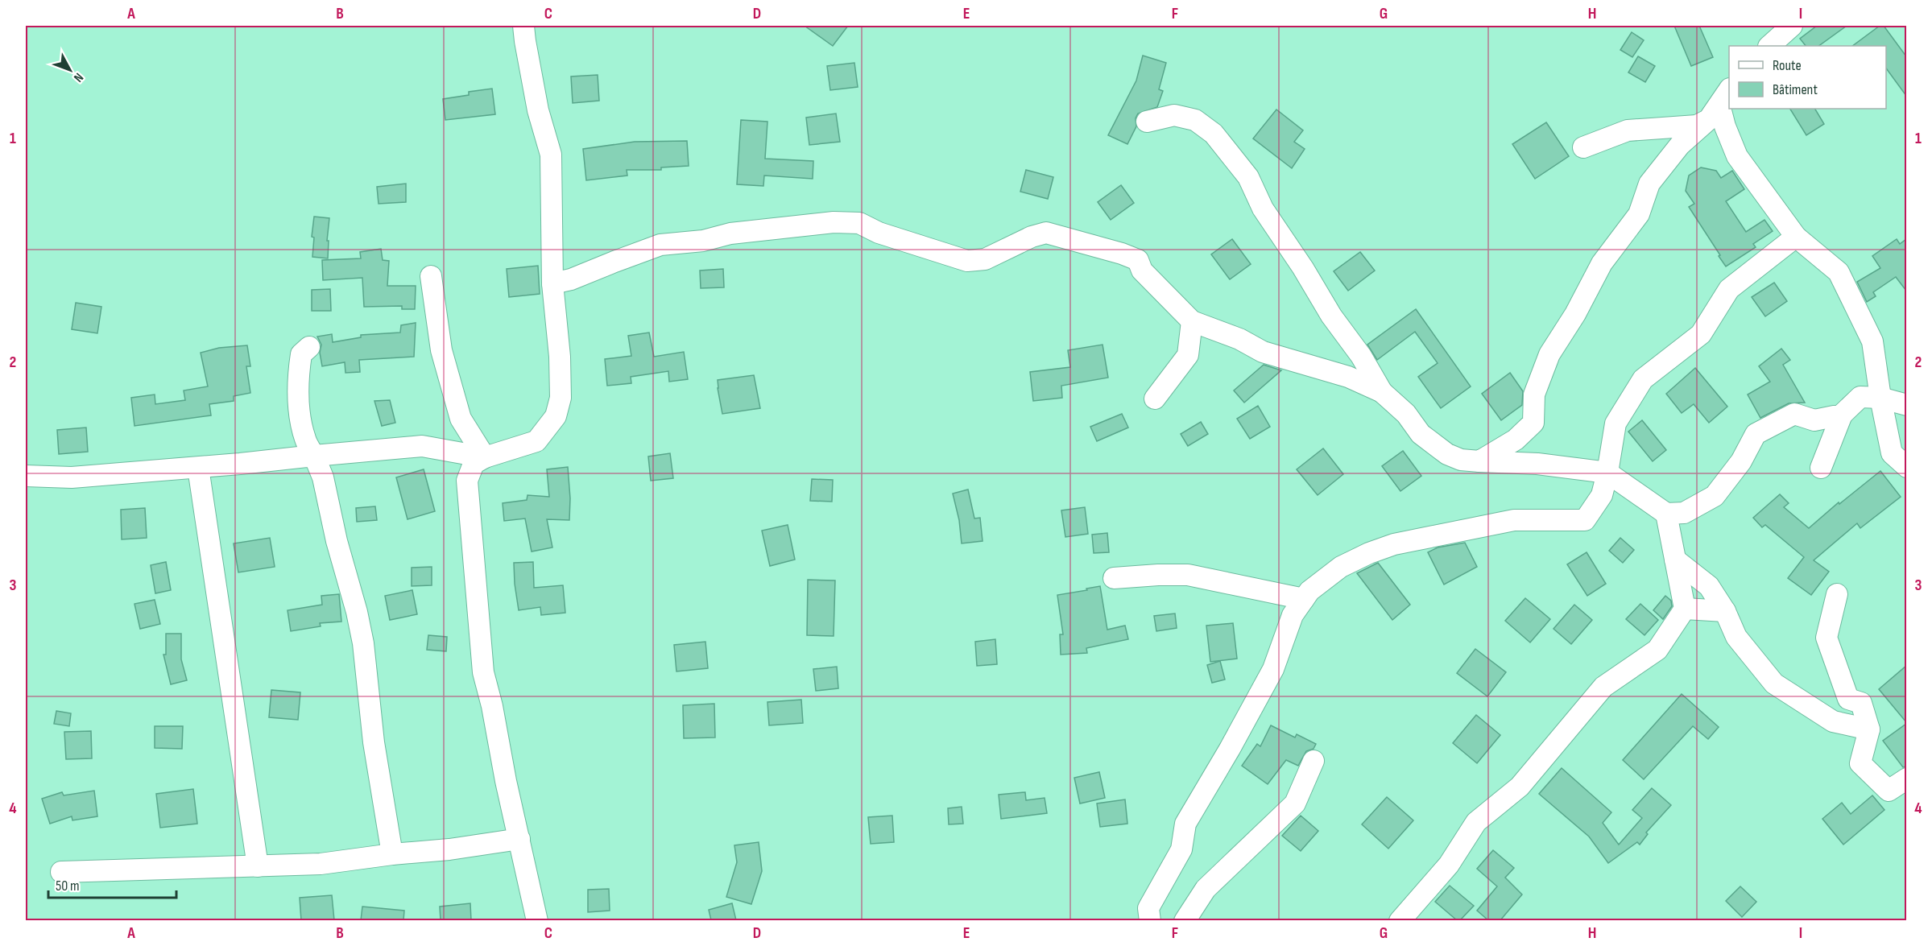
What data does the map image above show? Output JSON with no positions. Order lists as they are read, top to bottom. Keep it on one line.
{"legend":["Route","Bâtiment"],"scale_bar":"50 m","north":"bottom right","grid":{"columns":["A","B","C","D","E","F","G","H","I"],"rows":["1","2","3","4"]}}
